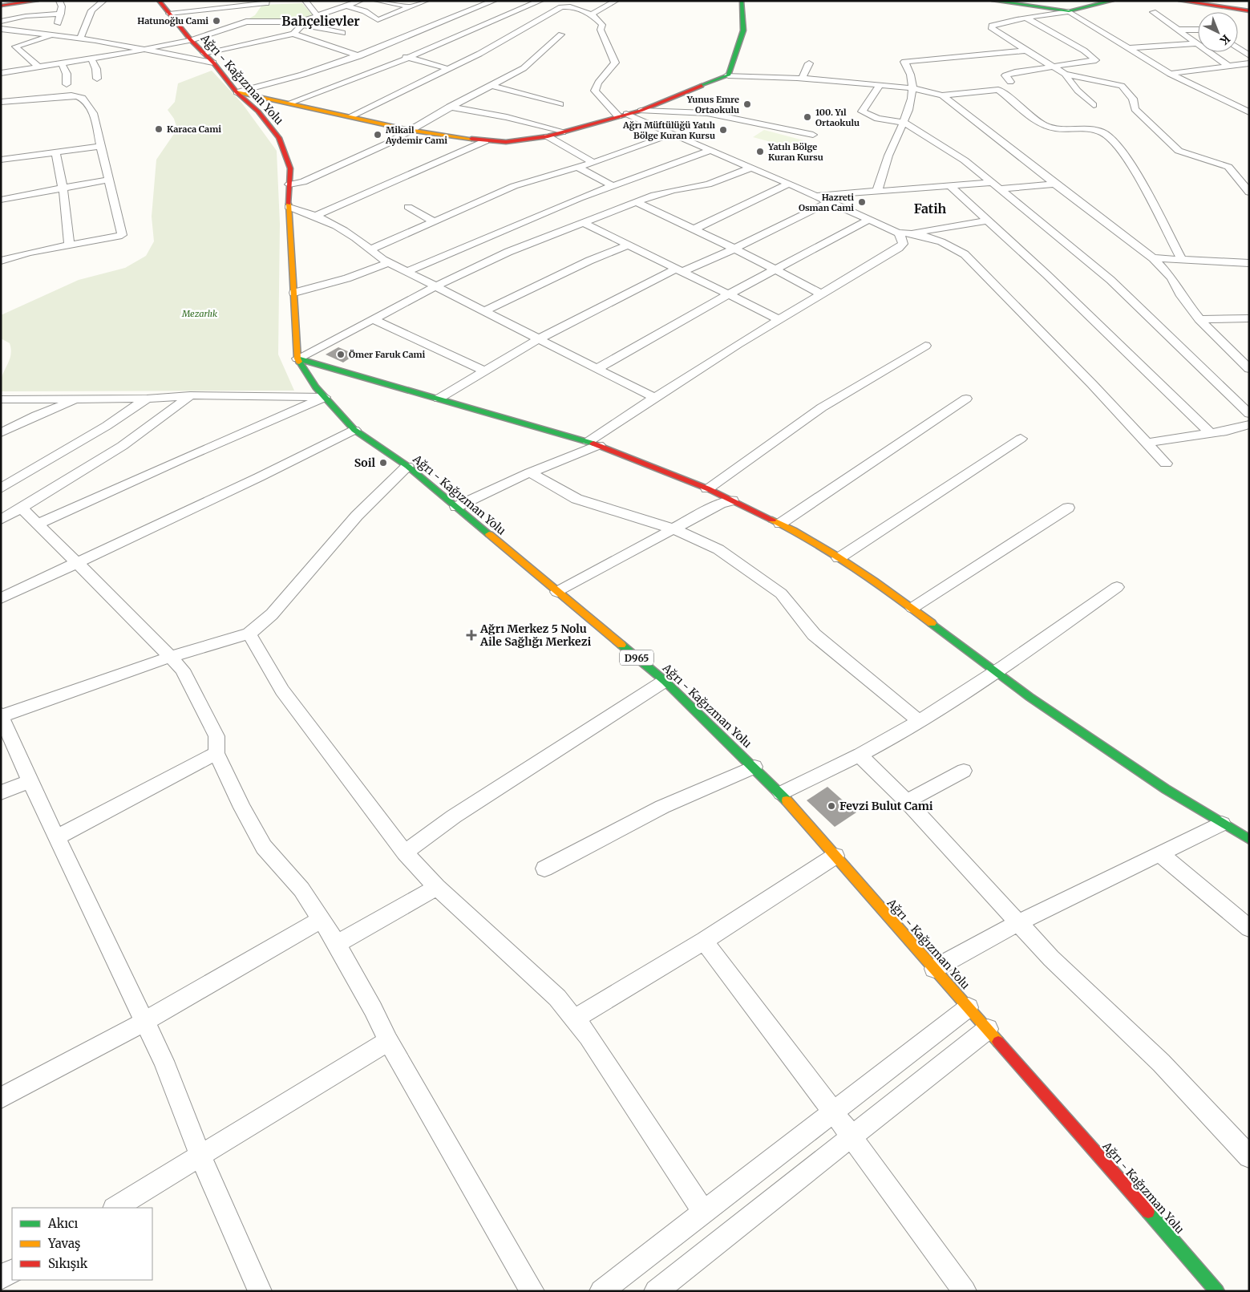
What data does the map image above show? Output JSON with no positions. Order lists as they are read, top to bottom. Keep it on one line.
{"streets":{"street":["Ağrı - Kağızman Yolu","D965"]},"districts":["Bahçelievler","Fatih"],"parks":["Mezarlık"],"places":{"other":["Hatunoğlu Cami","Yunus Emre Ortaokulu","100. Yıl Ortaokulu","Karaca Cami","Ağrı Müftülüğü Yatılı Bölge Kuran Kursu","Mikail Aydemir Cami","Yatılı Bölge Kuran Kursu","Hazreti Osman Cami","Ömer Faruk Cami","Soil","Fevzi Bulut Cami"],"health":["Ağrı Merkez 5 Nolu Aile Sağlığı Merkezi"]},"legend":["Akıcı","Yavaş","Sıkışık"],"north":"bottom right"}
